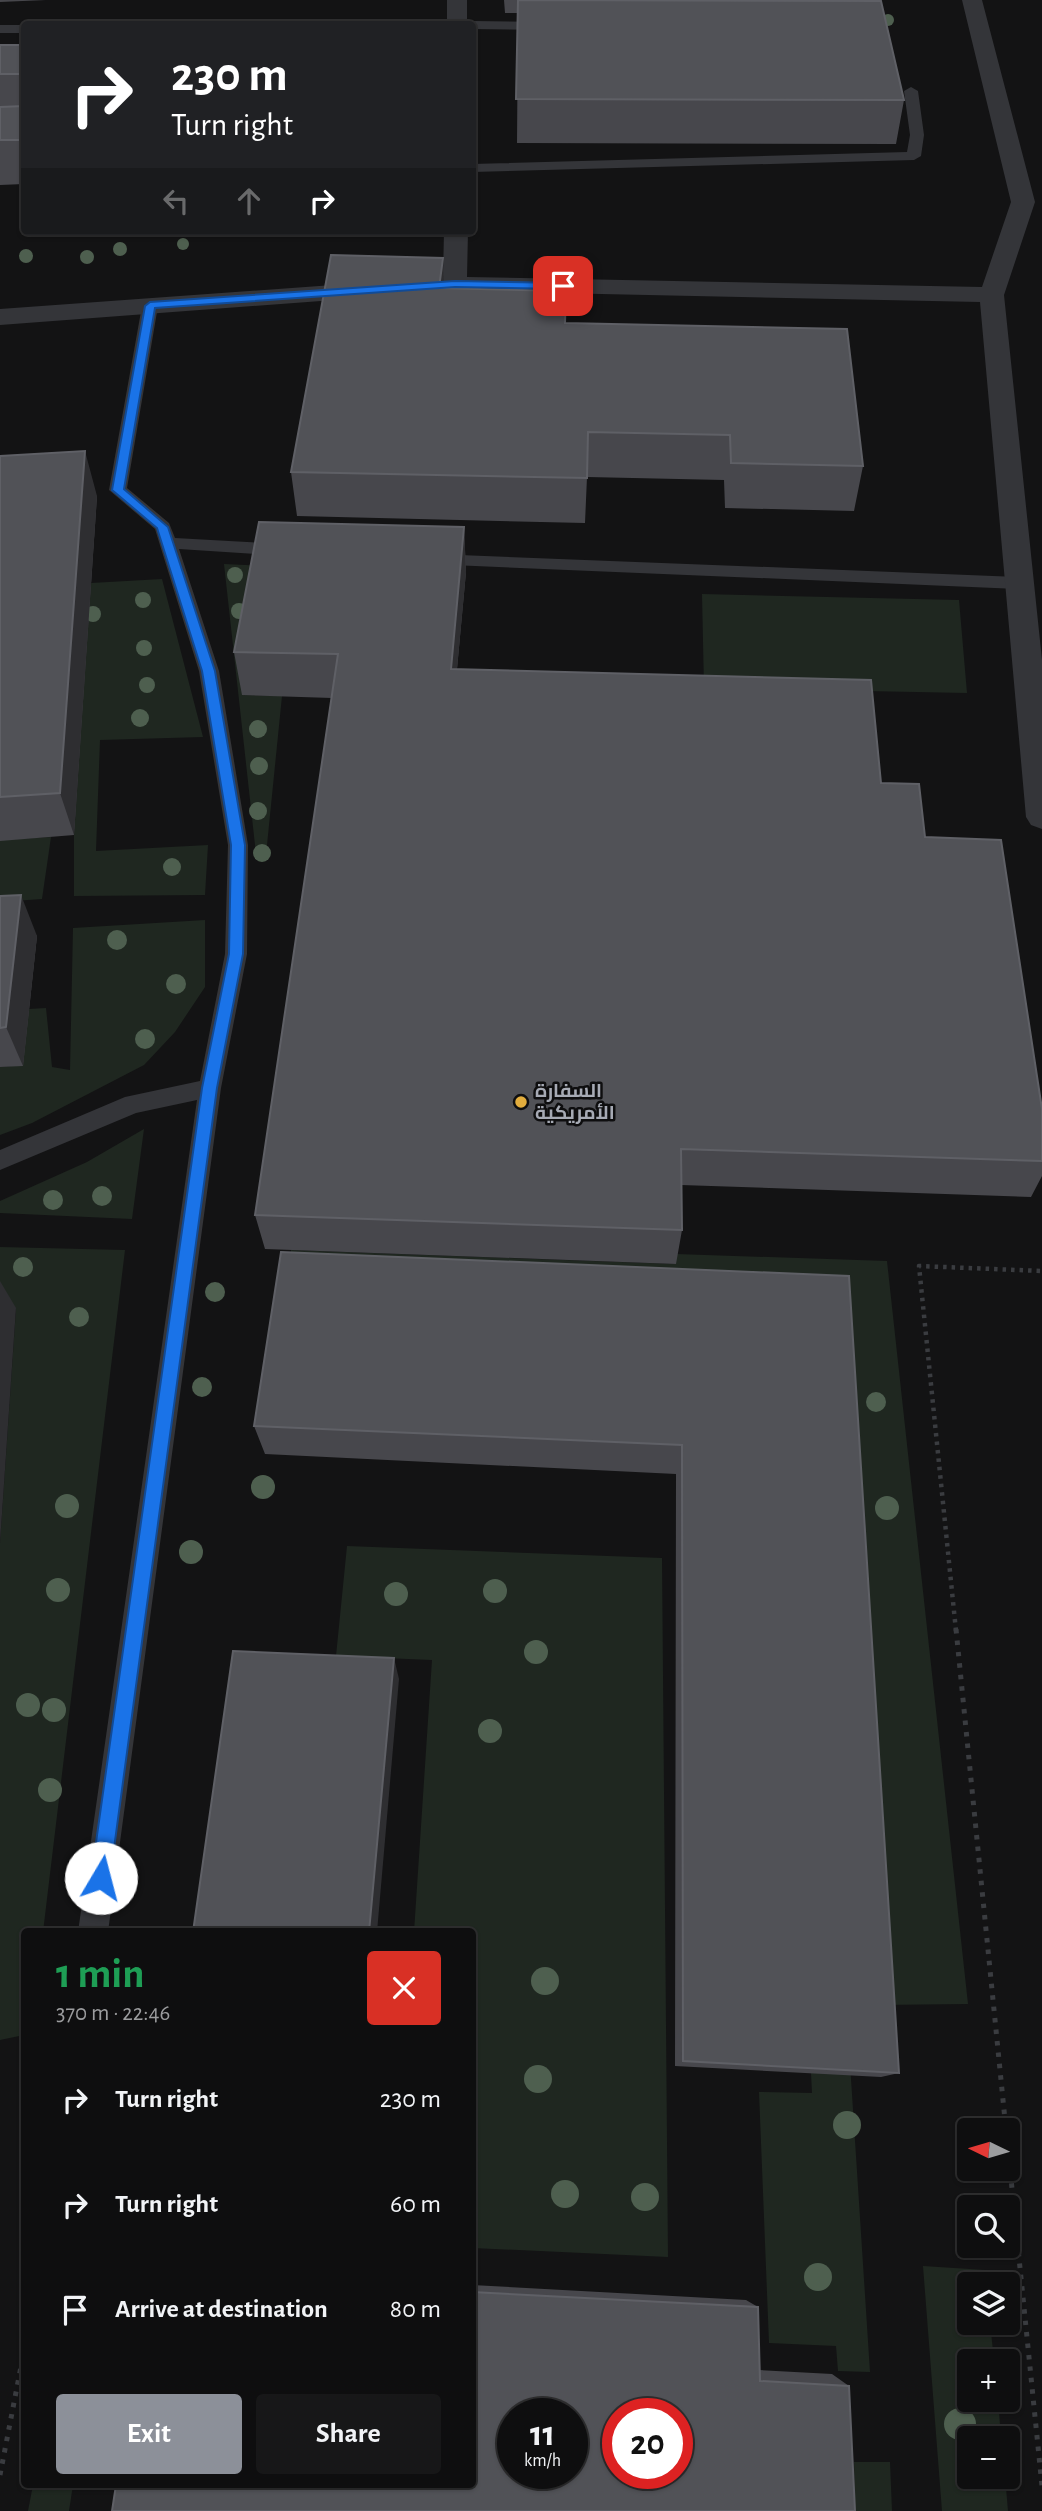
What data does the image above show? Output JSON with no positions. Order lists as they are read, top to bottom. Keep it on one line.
{"places":["السفارة الأمريكية"],"north":"left","page":{"turn":["230 m","Turn right"],"heading":["1 min","370 m · 22:46"],"list":[{"name":"Turn right","value":"230 m"},{"name":"Turn right","value":"60 m"},{"name":"Arrive at destination","value":"80 m"}],"map_buttons":["+","−"],"buttons":["Exit","Share"],"speed":"11 km/h","limit":"20"}}
